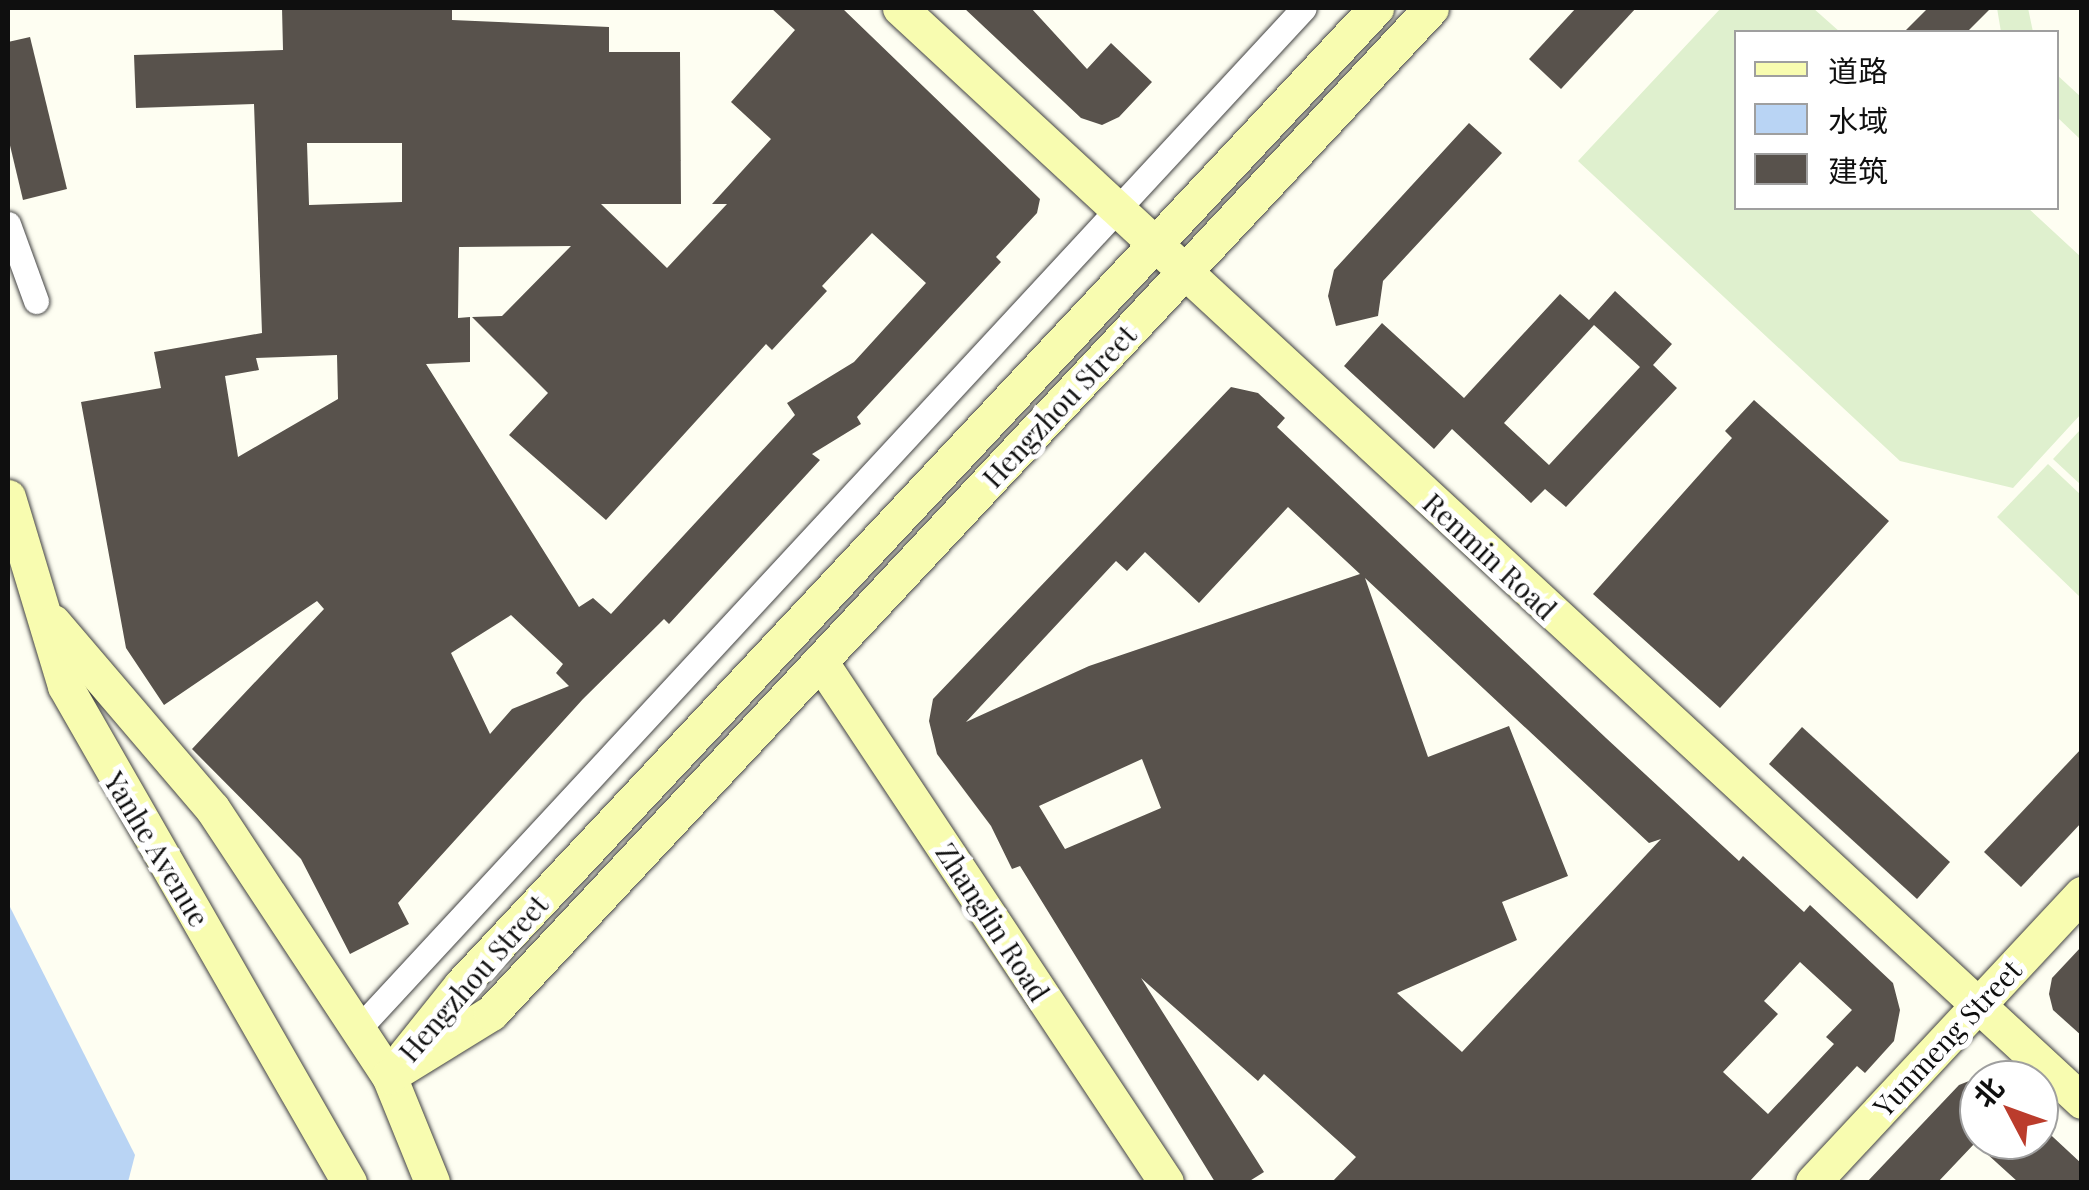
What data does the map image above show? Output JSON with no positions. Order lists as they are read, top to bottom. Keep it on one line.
{"streets":{"main road":["Hengzhou Street","Renmin Road","Yanhe Avenue","Zhanglin Road","Yunmeng Street"]},"crossings":[["Hengzhou Street","Renmin Road"],["Hengzhou Street","Zhanglin Road"],["Renmin Road","Yunmeng Street"]],"legend":["道路","水域","建筑"],"north":"top left"}
